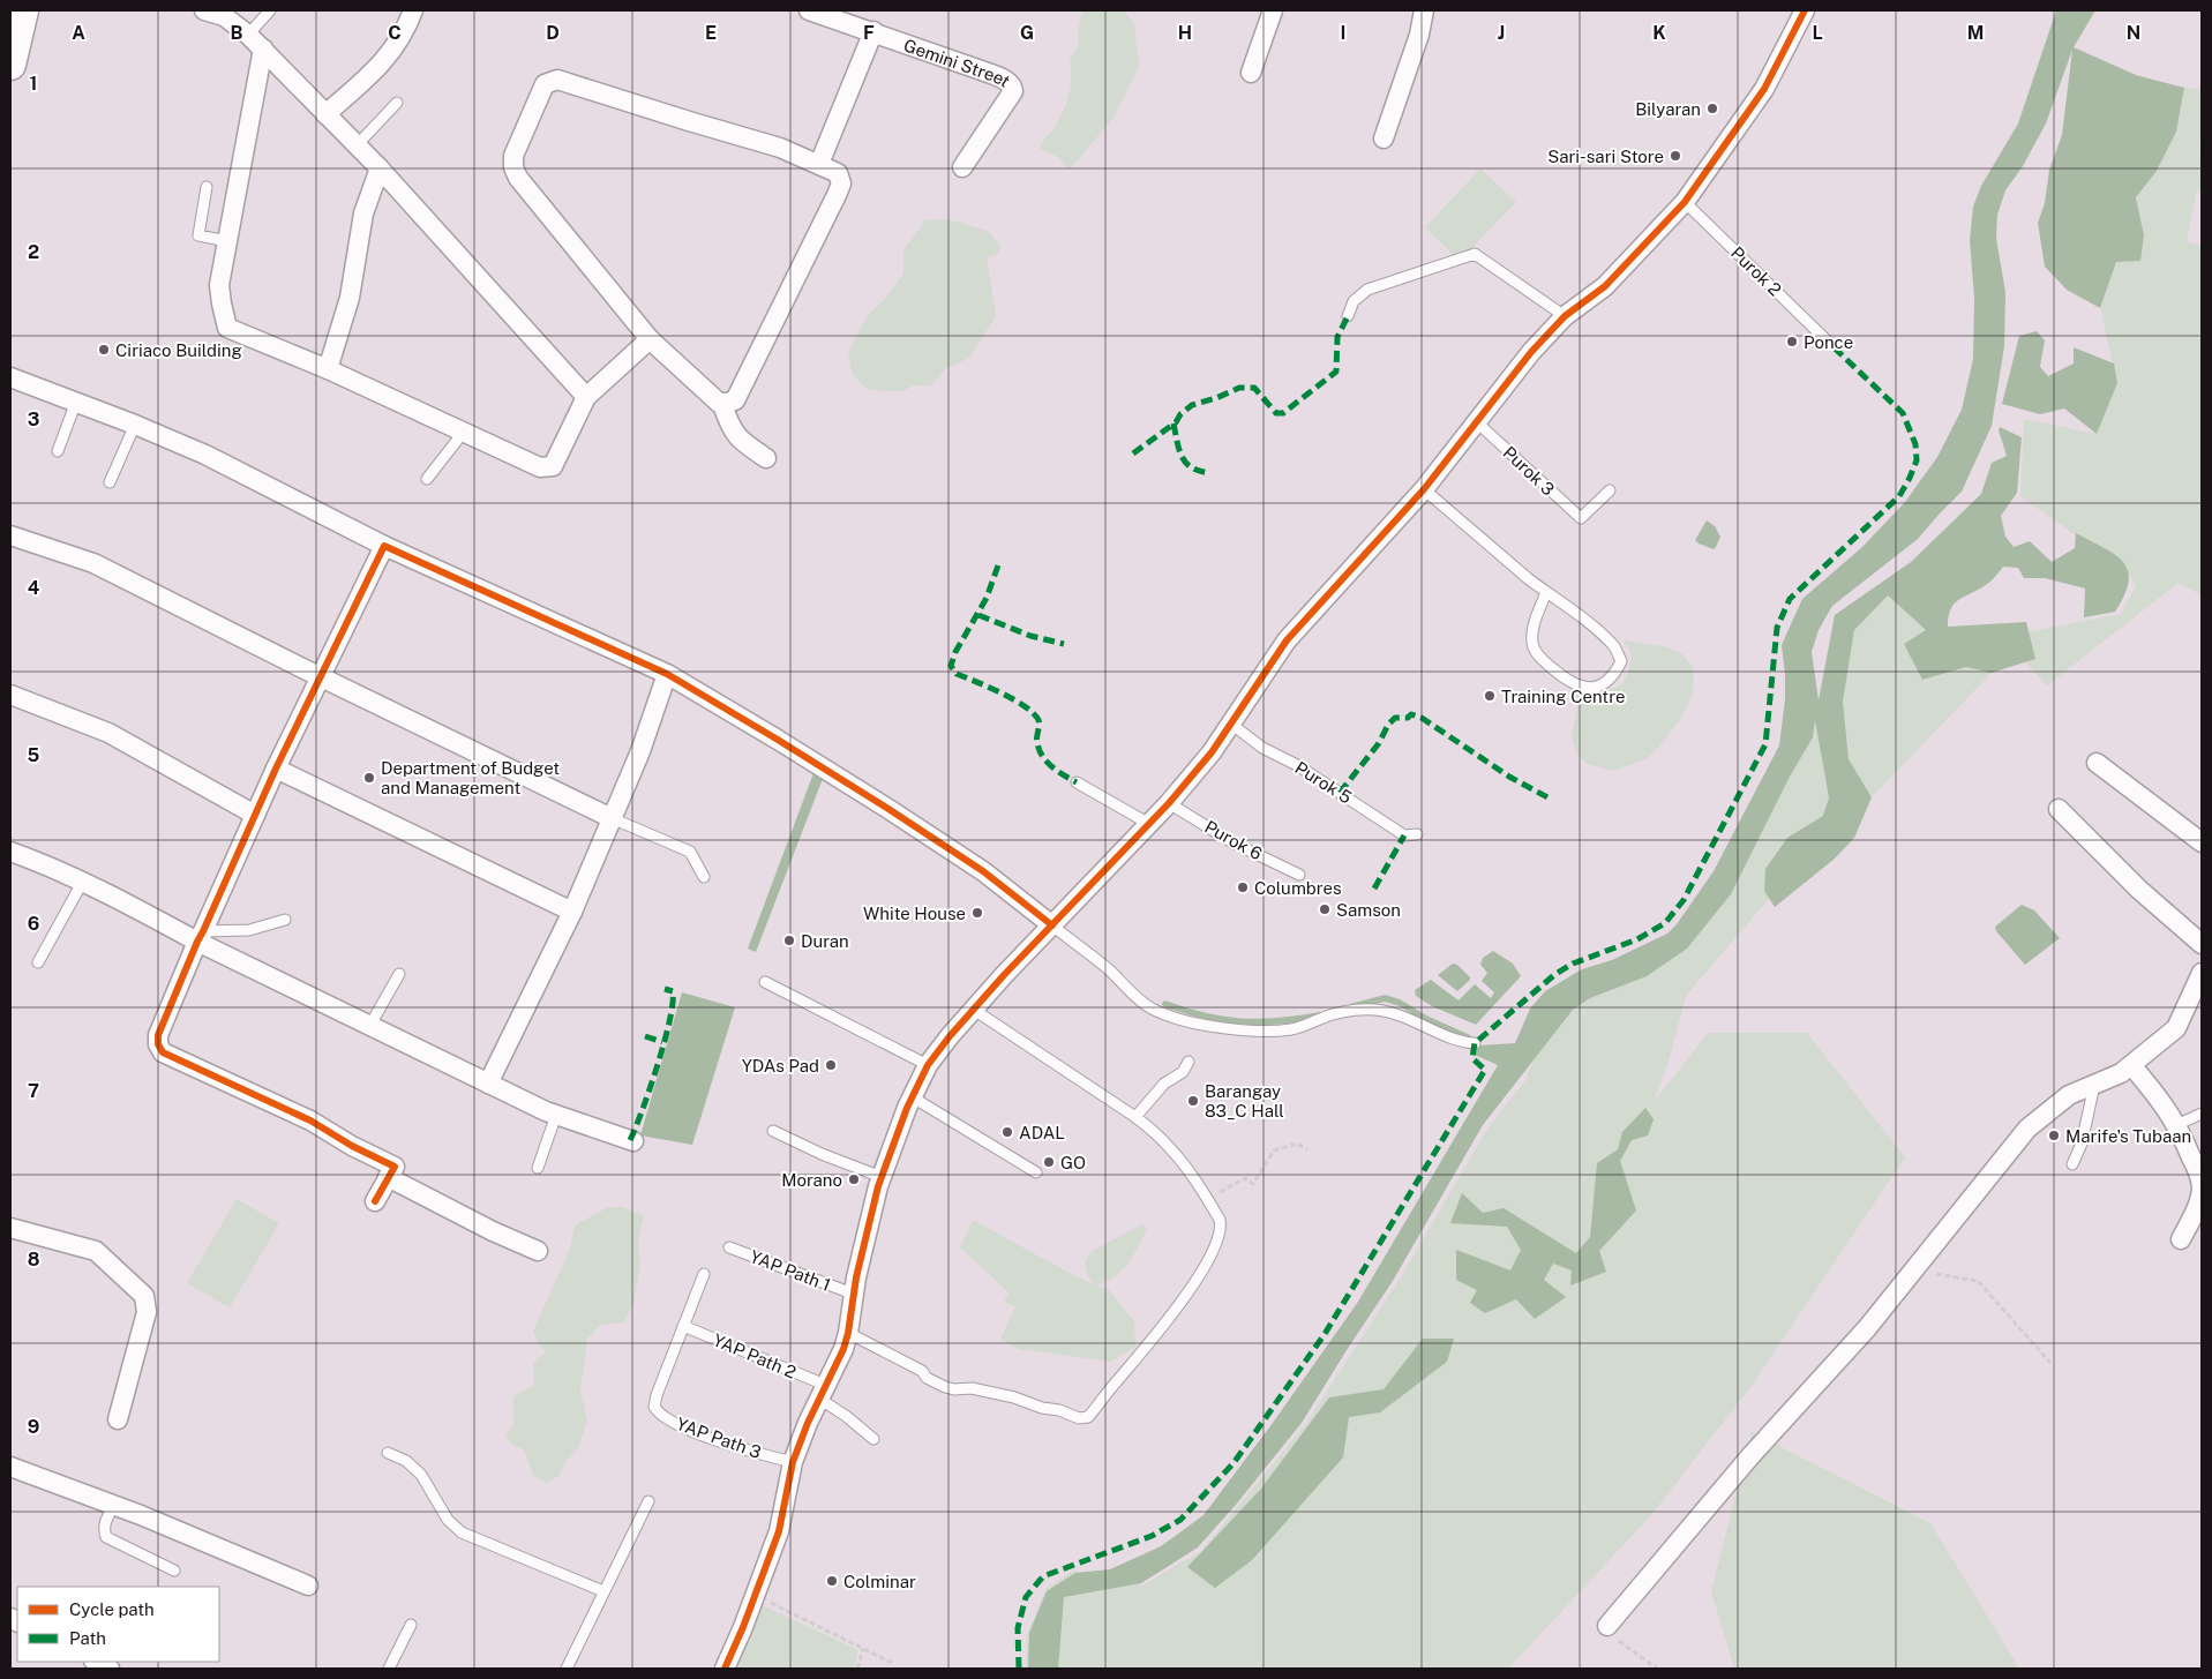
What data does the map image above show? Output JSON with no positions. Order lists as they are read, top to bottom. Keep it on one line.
{"streets":{"street":["Gemini Street"],"lane":["Purok 2","Purok 3","Purok 5","Purok 6","YAP Path 1","YAP Path 2","YAP Path 3"]},"crossings":[["YAP Path 2","YAP Path 3"]],"places":["Bilyaran","Sari-sari Store","Ponce","Ciriaco Building","Training Centre","Department of Budget and Management","Columbres","Samson","White House","Duran","YDAs Pad","Barangay 83_C Hall","ADAL","Marife's Tubaan","GO","Morano","Colminar"],"legend":["Cycle path","Path"],"grid":{"columns":["A","B","C","D","E","F","G","H","I","J","K","L","M","N"],"rows":["1","2","3","4","5","6","7","8","9"]}}
